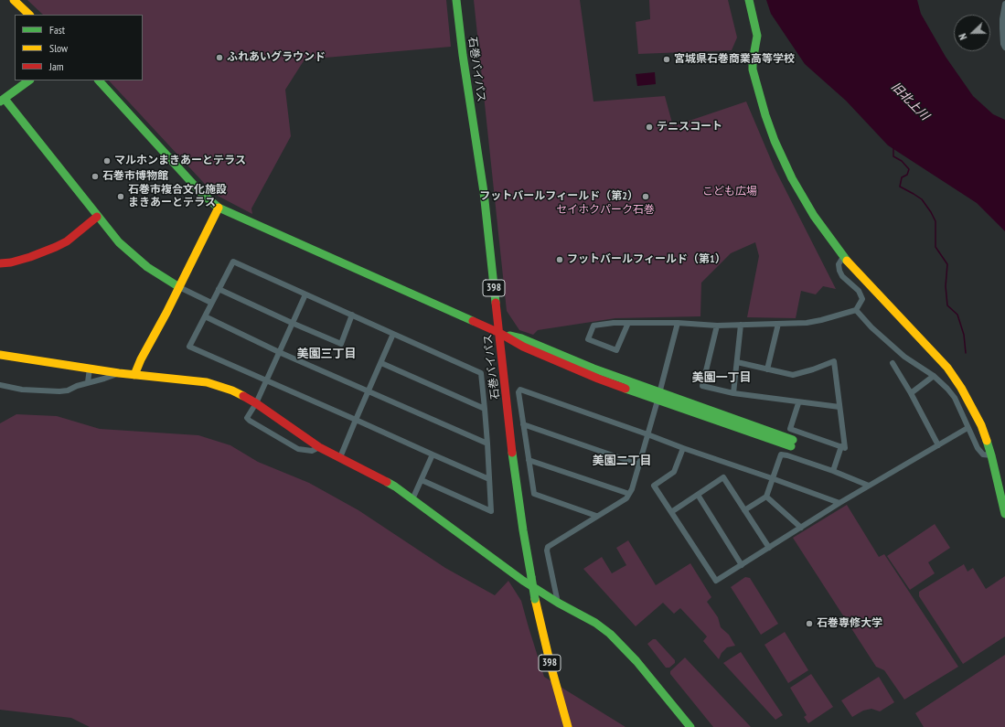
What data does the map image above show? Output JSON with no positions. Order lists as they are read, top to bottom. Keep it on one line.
{"streets":{"main road":["石巻バイパス","398"]},"districts":["美園三丁目","美園一丁目","美園二丁目"],"water":["旧北上川"],"parks":["こども広場","セイホクパーク石巻"],"places":["ふれあいグラウンド","宮城県石巻商業高等学校","テニスコート","マルホンまきあーとテラス","石巻市博物館","石巻市複合文化施設 まきあーとテラス","フットバールフィールド（第2）","フットバールフィールド（第1）","石巻専修大学"],"legend":["Fast","Slow","Jam"],"north":"left"}
